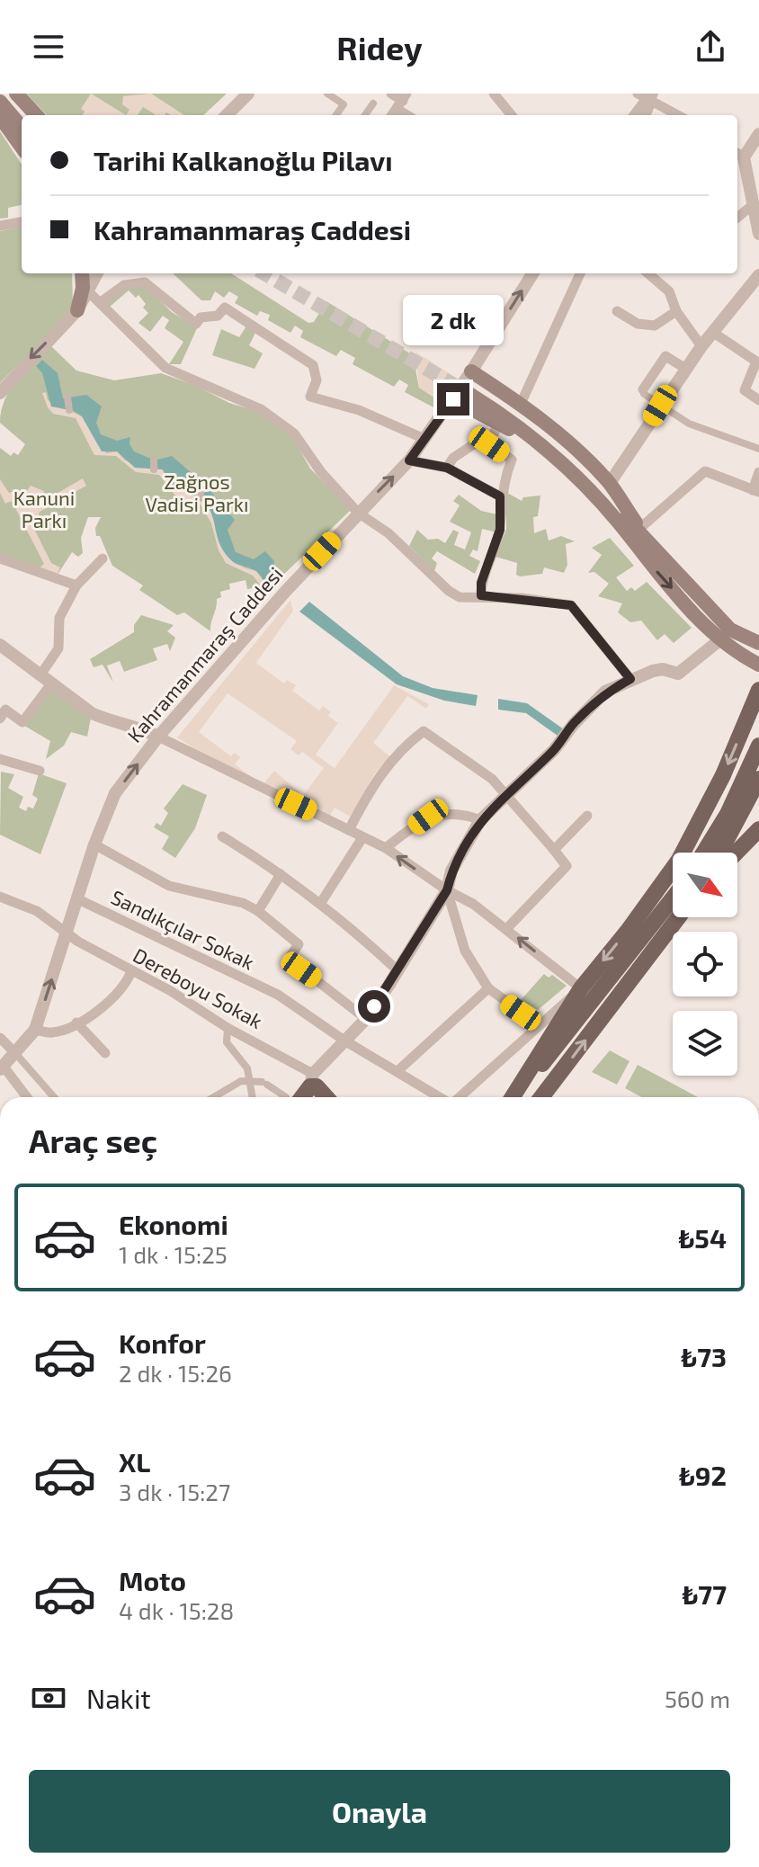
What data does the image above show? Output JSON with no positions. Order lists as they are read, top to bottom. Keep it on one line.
{"streets":{"street":["Kahramanmaraş Caddesi","Sandıkçılar Sokak","Dereboyu Sokak"]},"crossings":[["Kahramanmaraş Caddesi","Sandıkçılar Sokak"],["Kahramanmaraş Caddesi","Dereboyu Sokak"]],"parks":["Zağnos Vadisi Parkı","Kanuni Parkı"],"north":"bottom right","page":{"header":"Ridey","banner":["Tarihi Kalkanoğlu Pilavı","Kahramanmaraş Caddesi"],"bubble":"2 dk","heading":"Araç seç","list":[{"name":"Ekonomi","note":"1 dk · 15:25","value":"₺54"},{"name":"Konfor","note":"2 dk · 15:26","value":"₺73"},{"name":"XL","note":"3 dk · 15:27","value":"₺92"},{"name":"Moto","note":"4 dk · 15:28","value":"₺77"}],"pay":["Nakit","560 m"],"buttons":"Onayla"}}
